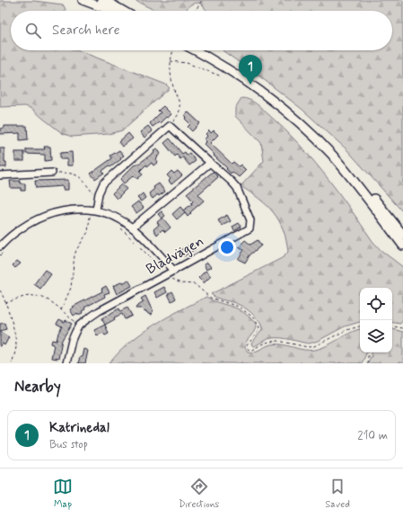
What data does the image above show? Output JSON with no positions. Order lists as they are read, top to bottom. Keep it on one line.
{"streets":{"street":["Bladvägen"]},"page":{"search":"Search here","pins":"1","heading":"Nearby","list":[{"mark":"1","name":"Katrinedal","note":"Bus stop","value":"210 m"}],"nav":["Map","Directions","Saved"]}}
